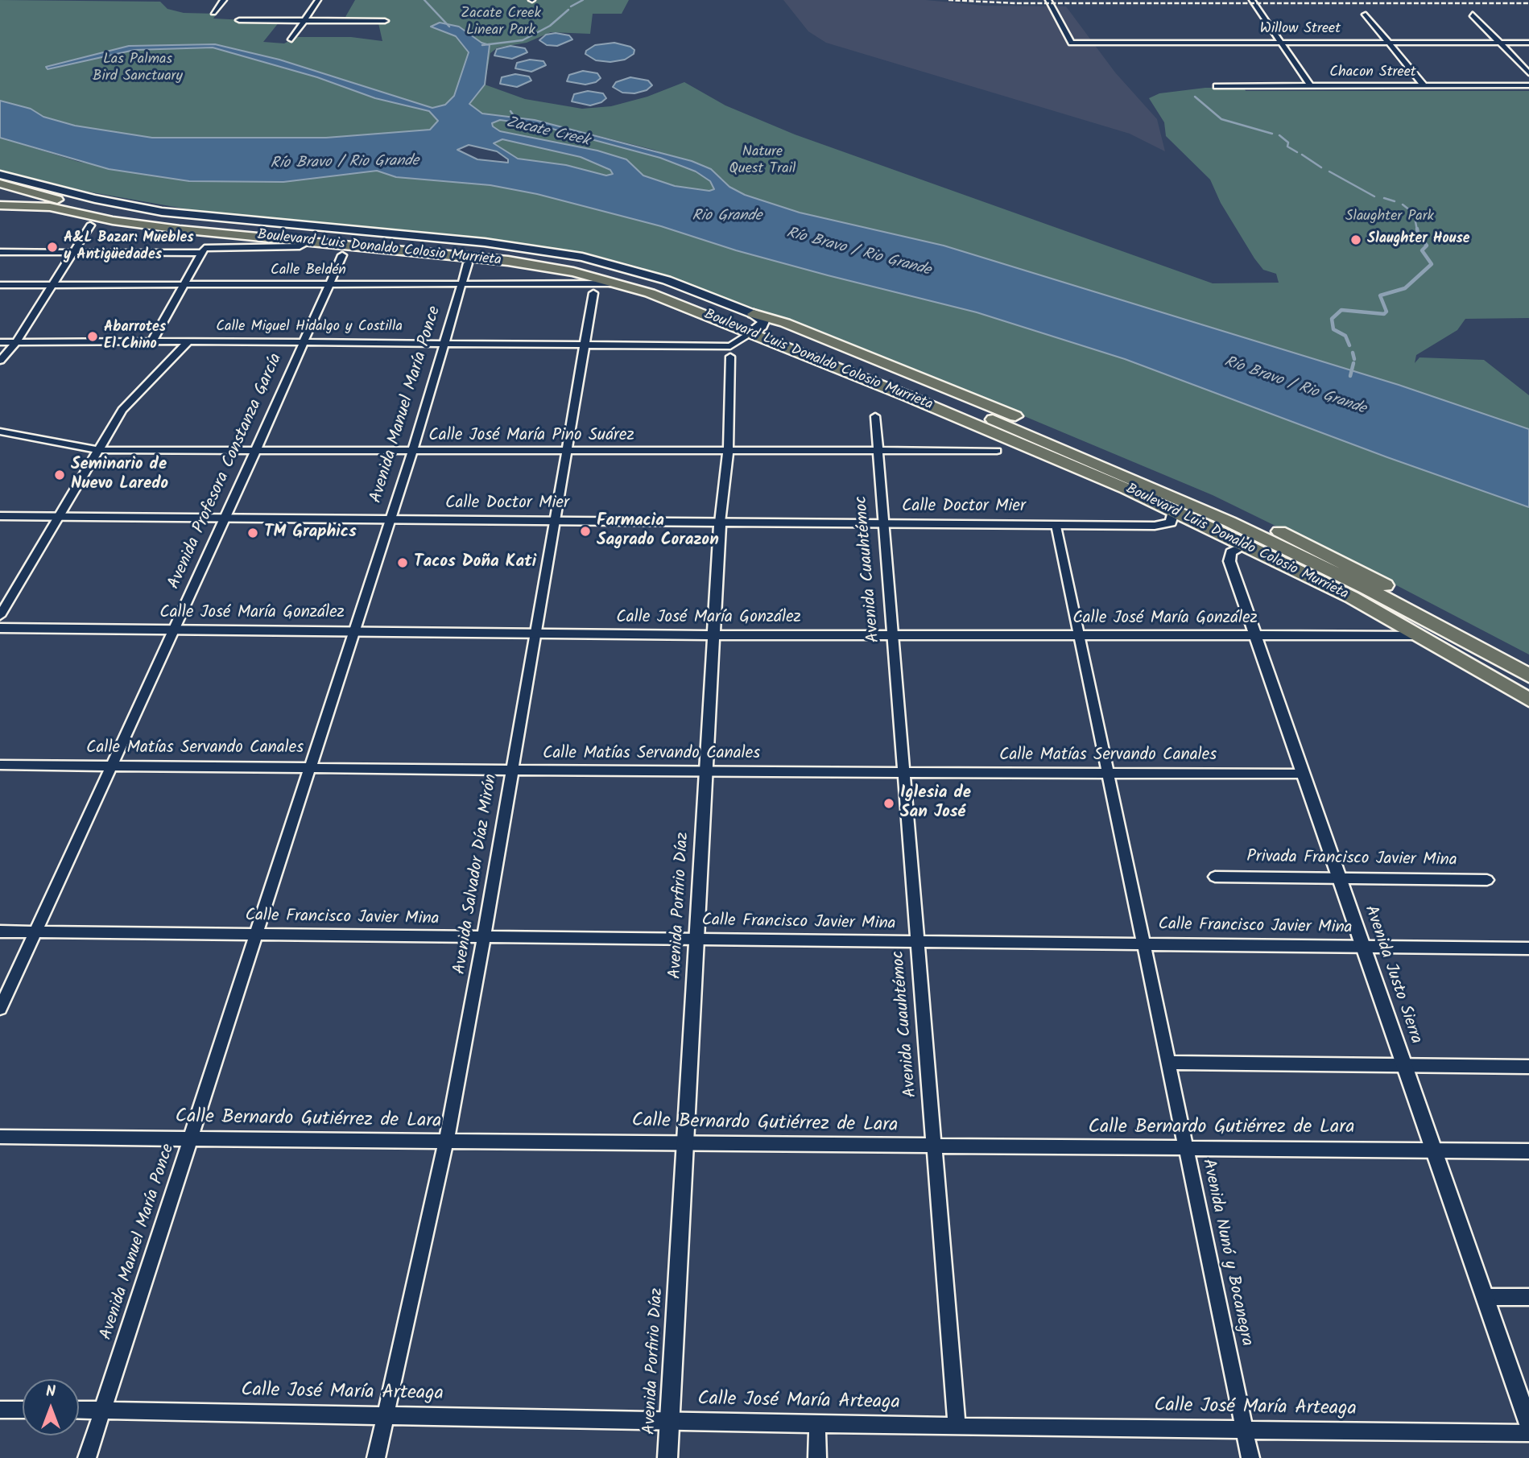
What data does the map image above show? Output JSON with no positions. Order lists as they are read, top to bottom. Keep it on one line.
{"streets":{"highway":["Boulevard Luis Donaldo Colosio Murrieta"],"street":["Willow Street","Chacon Street","Calle Beldén","Calle Miguel Hidalgo y Costilla","Avenida Manuel María Ponce","Calle José María Pino Suárez","Avenida Profesora Constanza García","Calle Doctor Mier","Avenida Cuauhtémoc","Calle José María González","Calle Matías Servando Canales","Privada Francisco Javier Mina","Avenida Salvador Díaz Mirón","Avenida Porfirio Díaz","Calle Francisco Javier Mina","Avenida Justo Sierra","Calle Bernardo Gutiérrez de Lara","Avenida Nunó y Bocanegra","Calle José María Arteaga"]},"crossings":[["Boulevard Luis Donaldo Colosio Murrieta","Calle Beldén"],["Boulevard Luis Donaldo Colosio Murrieta","Calle Miguel Hidalgo y Costilla"],["Boulevard Luis Donaldo Colosio Murrieta","Calle Doctor Mier"],["Boulevard Luis Donaldo Colosio Murrieta","Calle José María González"],["Boulevard Luis Donaldo Colosio Murrieta","Avenida Justo Sierra"],["Calle Beldén","Avenida Manuel María Ponce"],["Calle Beldén","Avenida Profesora Constanza García"],["Calle Miguel Hidalgo y Costilla","Avenida Manuel María Ponce"],["Calle Miguel Hidalgo y Costilla","Avenida Profesora Constanza García"],["Calle Miguel Hidalgo y Costilla","Avenida Salvador Díaz Mirón"],["Avenida Manuel María Ponce","Calle José María Pino Suárez"],["Avenida Manuel María Ponce","Calle Doctor Mier"],["Avenida Manuel María Ponce","Calle José María González"],["Avenida Manuel María Ponce","Calle Matías Servando Canales"],["Avenida Manuel María Ponce","Calle Francisco Javier Mina"],["Avenida Manuel María Ponce","Calle Bernardo Gutiérrez de Lara"],["Avenida Manuel María Ponce","Calle José María Arteaga"],["Calle José María Pino Suárez","Avenida Profesora Constanza García"],["Calle José María Pino Suárez","Avenida Cuauhtémoc"],["Calle José María Pino Suárez","Avenida Salvador Díaz Mirón"],["Calle José María Pino Suárez","Avenida Porfirio Díaz"],["Avenida Profesora Constanza García","Calle Doctor Mier"],["Avenida Profesora Constanza García","Calle José María González"],["Avenida Profesora Constanza García","Calle Matías Servando Canales"],["Avenida Profesora Constanza García","Calle Francisco Javier Mina"],["Calle Doctor Mier","Avenida Cuauhtémoc"],["Calle Doctor Mier","Avenida Salvador Díaz Mirón"],["Calle Doctor Mier","Avenida Porfirio Díaz"],["Calle Doctor Mier","Avenida Nunó y Bocanegra"],["Avenida Cuauhtémoc","Calle José María González"],["Avenida Cuauhtémoc","Calle Matías Servando Canales"],["Avenida Cuauhtémoc","Calle Francisco Javier Mina"],["Avenida Cuauhtémoc","Calle Bernardo Gutiérrez de Lara"],["Avenida Cuauhtémoc","Calle José María Arteaga"],["Calle José María González","Avenida Salvador Díaz Mirón"],["Calle José María González","Avenida Porfirio Díaz"],["Calle José María González","Avenida Justo Sierra"],["Calle José María González","Avenida Nunó y Bocanegra"],["Calle Matías Servando Canales","Avenida Salvador Díaz Mirón"],["Calle Matías Servando Canales","Avenida Porfirio Díaz"],["Calle Matías Servando Canales","Avenida Justo Sierra"],["Calle Matías Servando Canales","Avenida Nunó y Bocanegra"],["Privada Francisco Javier Mina","Avenida Justo Sierra"],["Avenida Salvador Díaz Mirón","Calle Francisco Javier Mina"],["Avenida Salvador Díaz Mirón","Calle Bernardo Gutiérrez de Lara"],["Avenida Salvador Díaz Mirón","Calle José María Arteaga"],["Avenida Porfirio Díaz","Calle Francisco Javier Mina"],["Avenida Porfirio Díaz","Calle Bernardo Gutiérrez de Lara"],["Avenida Porfirio Díaz","Calle José María Arteaga"],["Calle Francisco Javier Mina","Avenida Justo Sierra"],["Calle Francisco Javier Mina","Avenida Nunó y Bocanegra"],["Avenida Justo Sierra","Calle Bernardo Gutiérrez de Lara"],["Calle Bernardo Gutiérrez de Lara","Avenida Nunó y Bocanegra"],["Avenida Nunó y Bocanegra","Calle José María Arteaga"]],"water":["Zacate Creek","Río Bravo / Rio Grande","Rio Grande"],"parks":["Zacate Creek Linear Park","Las Palmas Bird Sanctuary","Nature Quest Trail","Slaughter Park"],"places":["Slaughter House","A&L Bazar: Muebles y Antigüedades","Abarrotes El Chino","Seminario de Nuevo Laredo","Farmacia Sagrado Corazon","TM Graphics","Tacos Doña Kati","Iglesia de San José"],"north":"top"}
